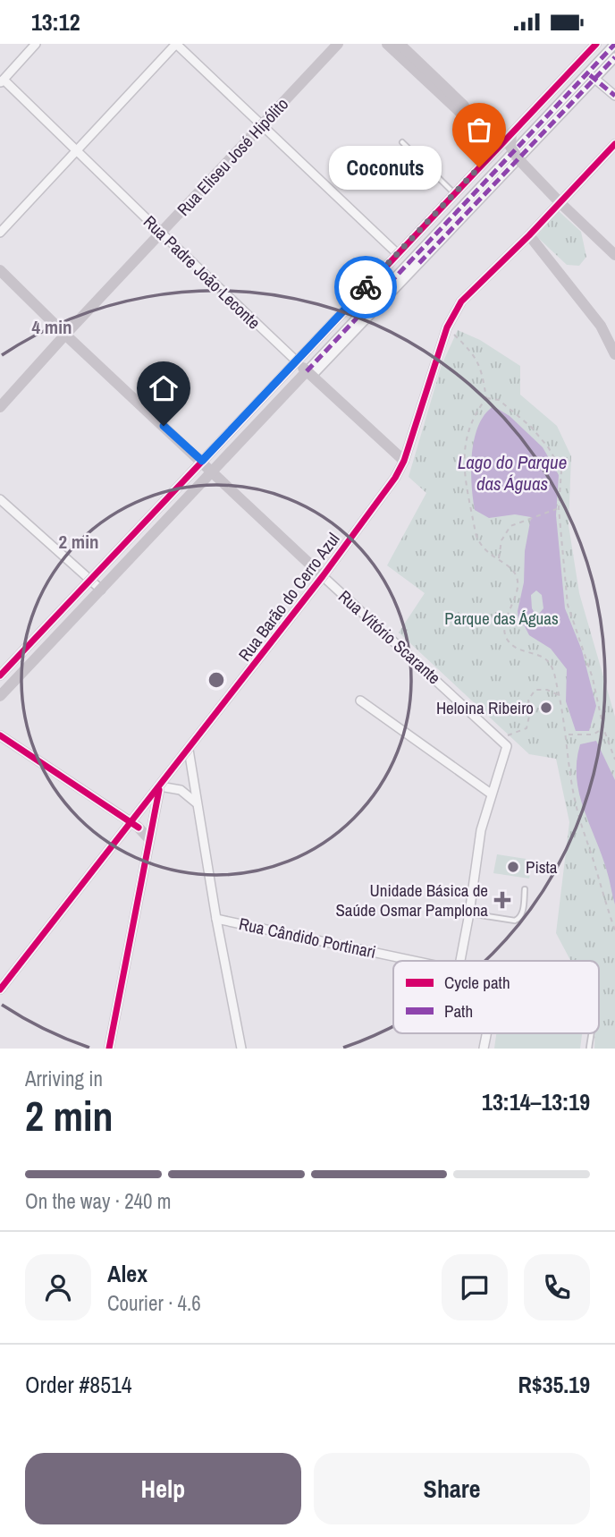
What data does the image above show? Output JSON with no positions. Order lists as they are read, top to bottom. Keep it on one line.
{"streets":{"main road":["Rua Eliseu José Hipólito","Rua Padre João Leconte","Rua Barão do Cerro Azul","Rua Vitório Scarante"],"street":["Rua Cândido Portinari"]},"crossings":[["Rua Eliseu José Hipólito","Rua Padre João Leconte"],["Rua Eliseu José Hipólito","Rua Vitório Scarante"],["Rua Padre João Leconte","Rua Barão do Cerro Azul"],["Rua Barão do Cerro Azul","Rua Vitório Scarante"]],"water":["Lago do Parque das Águas"],"parks":["Parque das Águas"],"places":{"other":["Coconuts","Heloina Ribeiro","Pista"],"health":["Unidade Básica de Saúde Osmar Pamplona"]},"legend":["Cycle path","Path"],"page":{"status":"13:12","bubble":"Coconuts","heading":["2 min","Arriving in","13:14–13:19"],"panel":["Alex","Courier · 4.6","Order #8514","R$35.19"],"bar":"On the way · 240 m","buttons":["Help","Share"]},"rings":["4 min","2 min"]}
